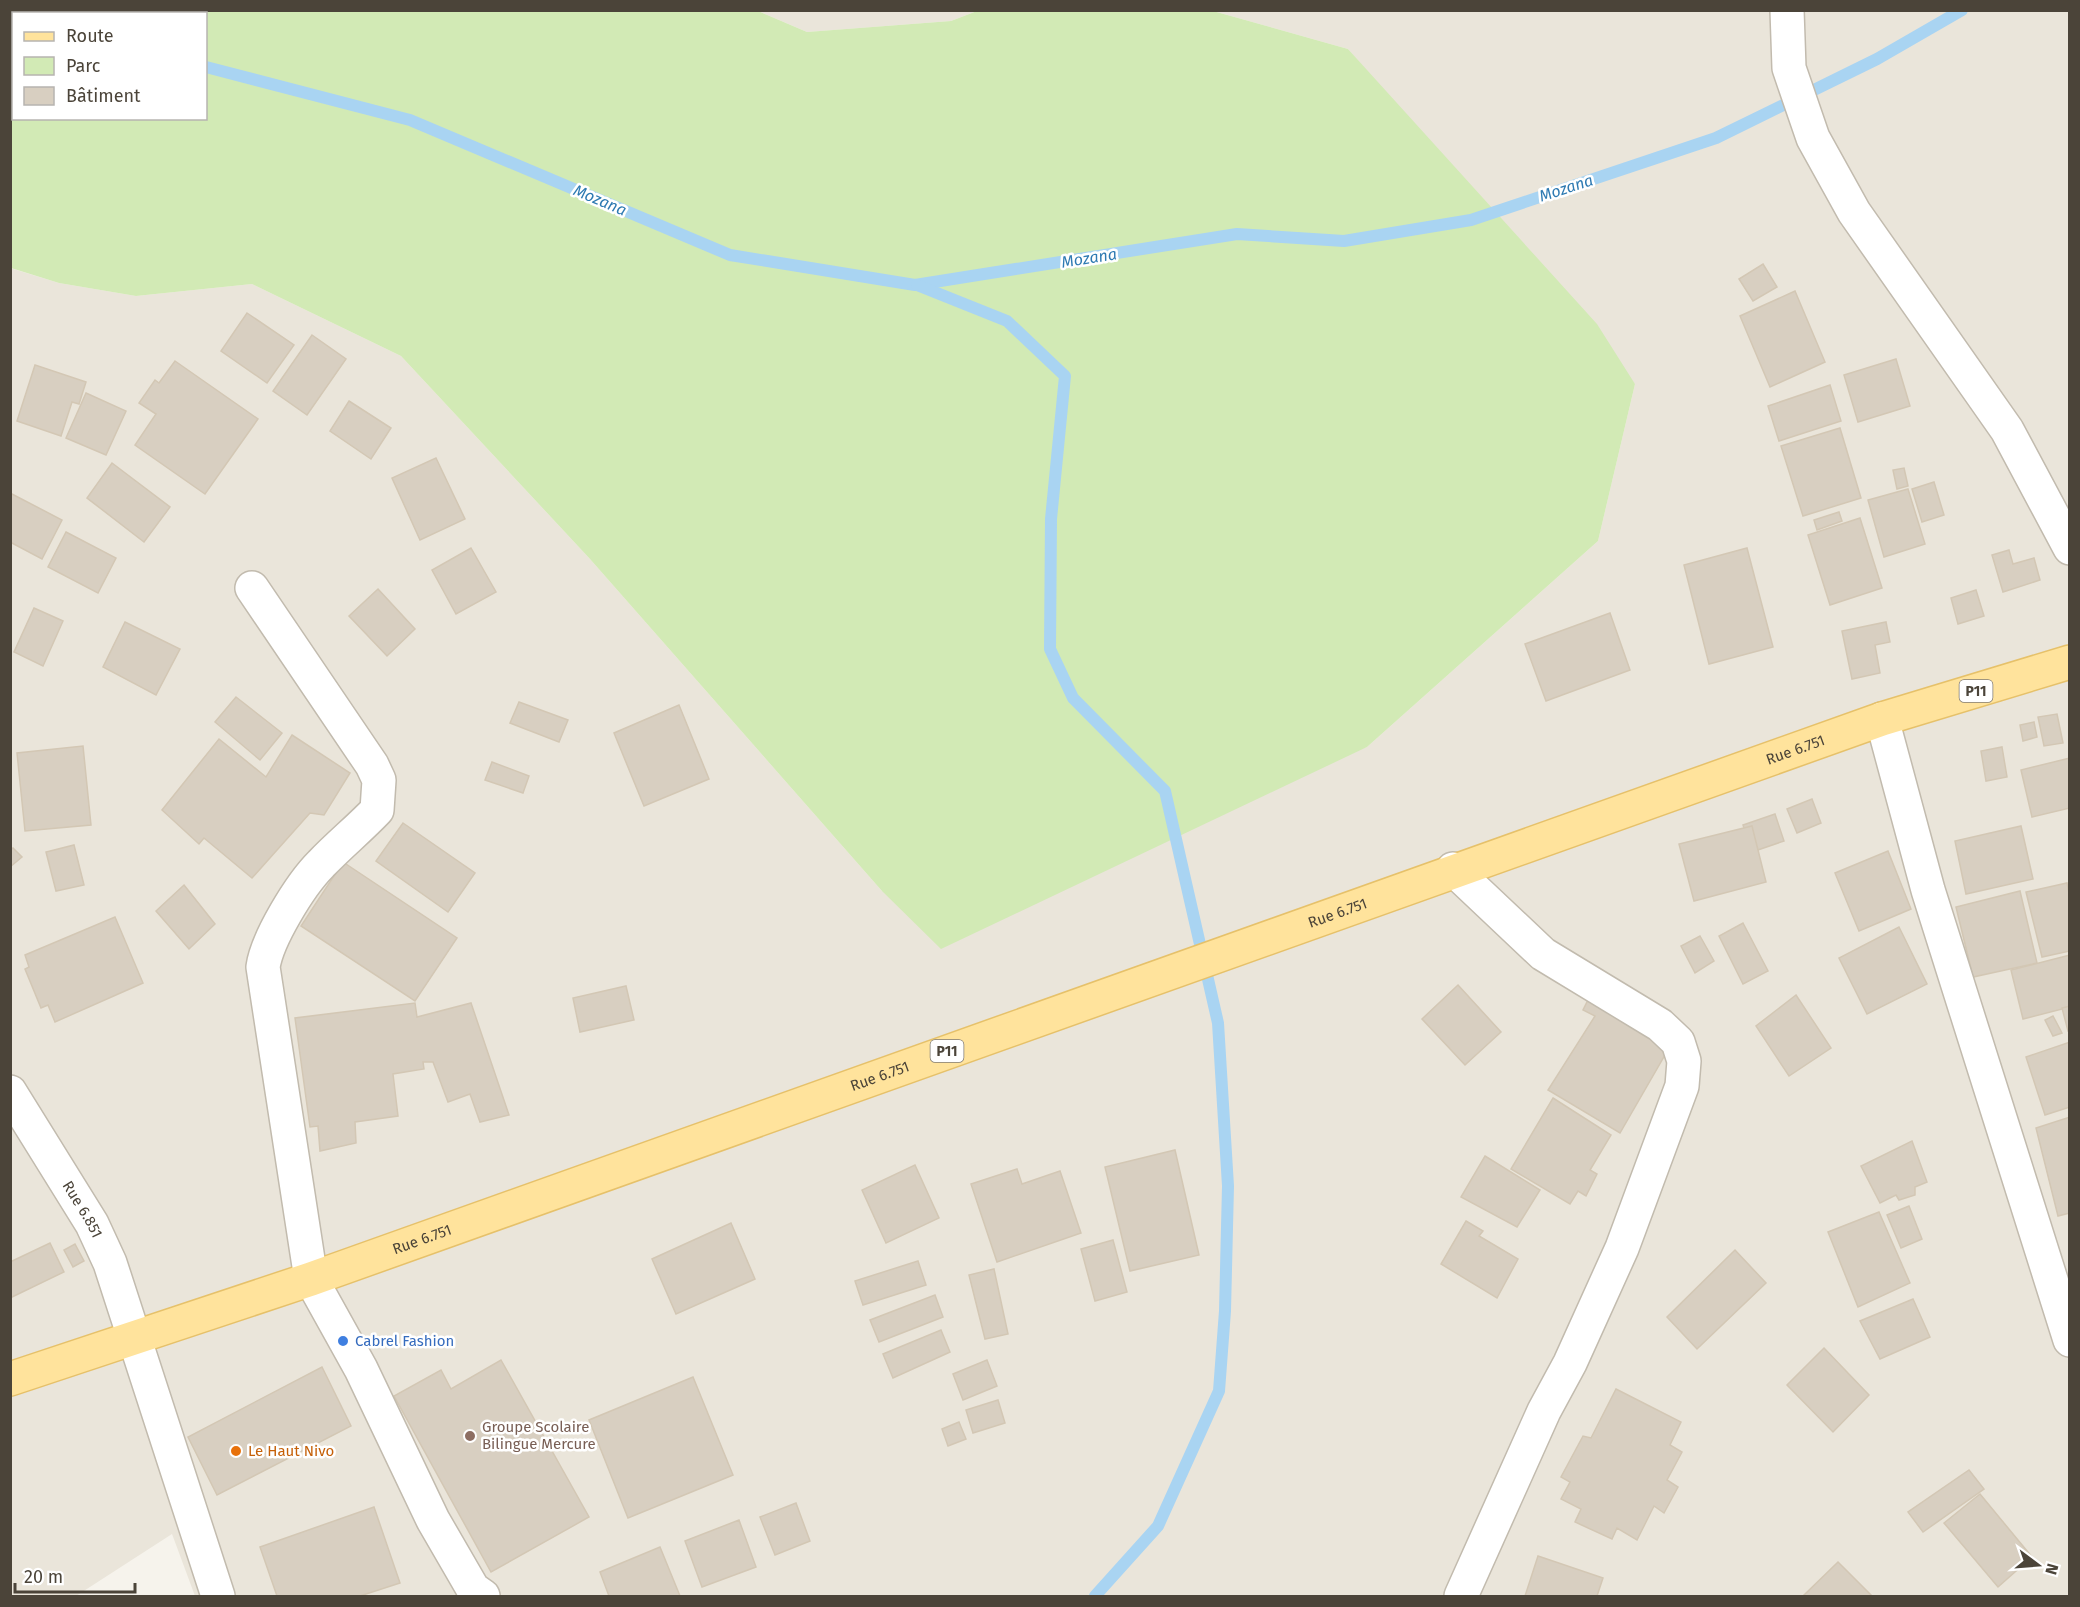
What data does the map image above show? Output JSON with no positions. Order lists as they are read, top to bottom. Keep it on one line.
{"streets":{"main road":["P11","Rue 6.751"],"street":["Rue 6.851"]},"crossings":[["P11","Rue 6.751"],["Rue 6.751","Rue 6.851"]],"water":["Mozana"],"places":["Cabrel Fashion","Groupe Scolaire Bilingue Mercure","Le Haut Nivo"],"legend":["Route","Parc","Bâtiment"],"scale_bar":"20 m","north":"right"}
